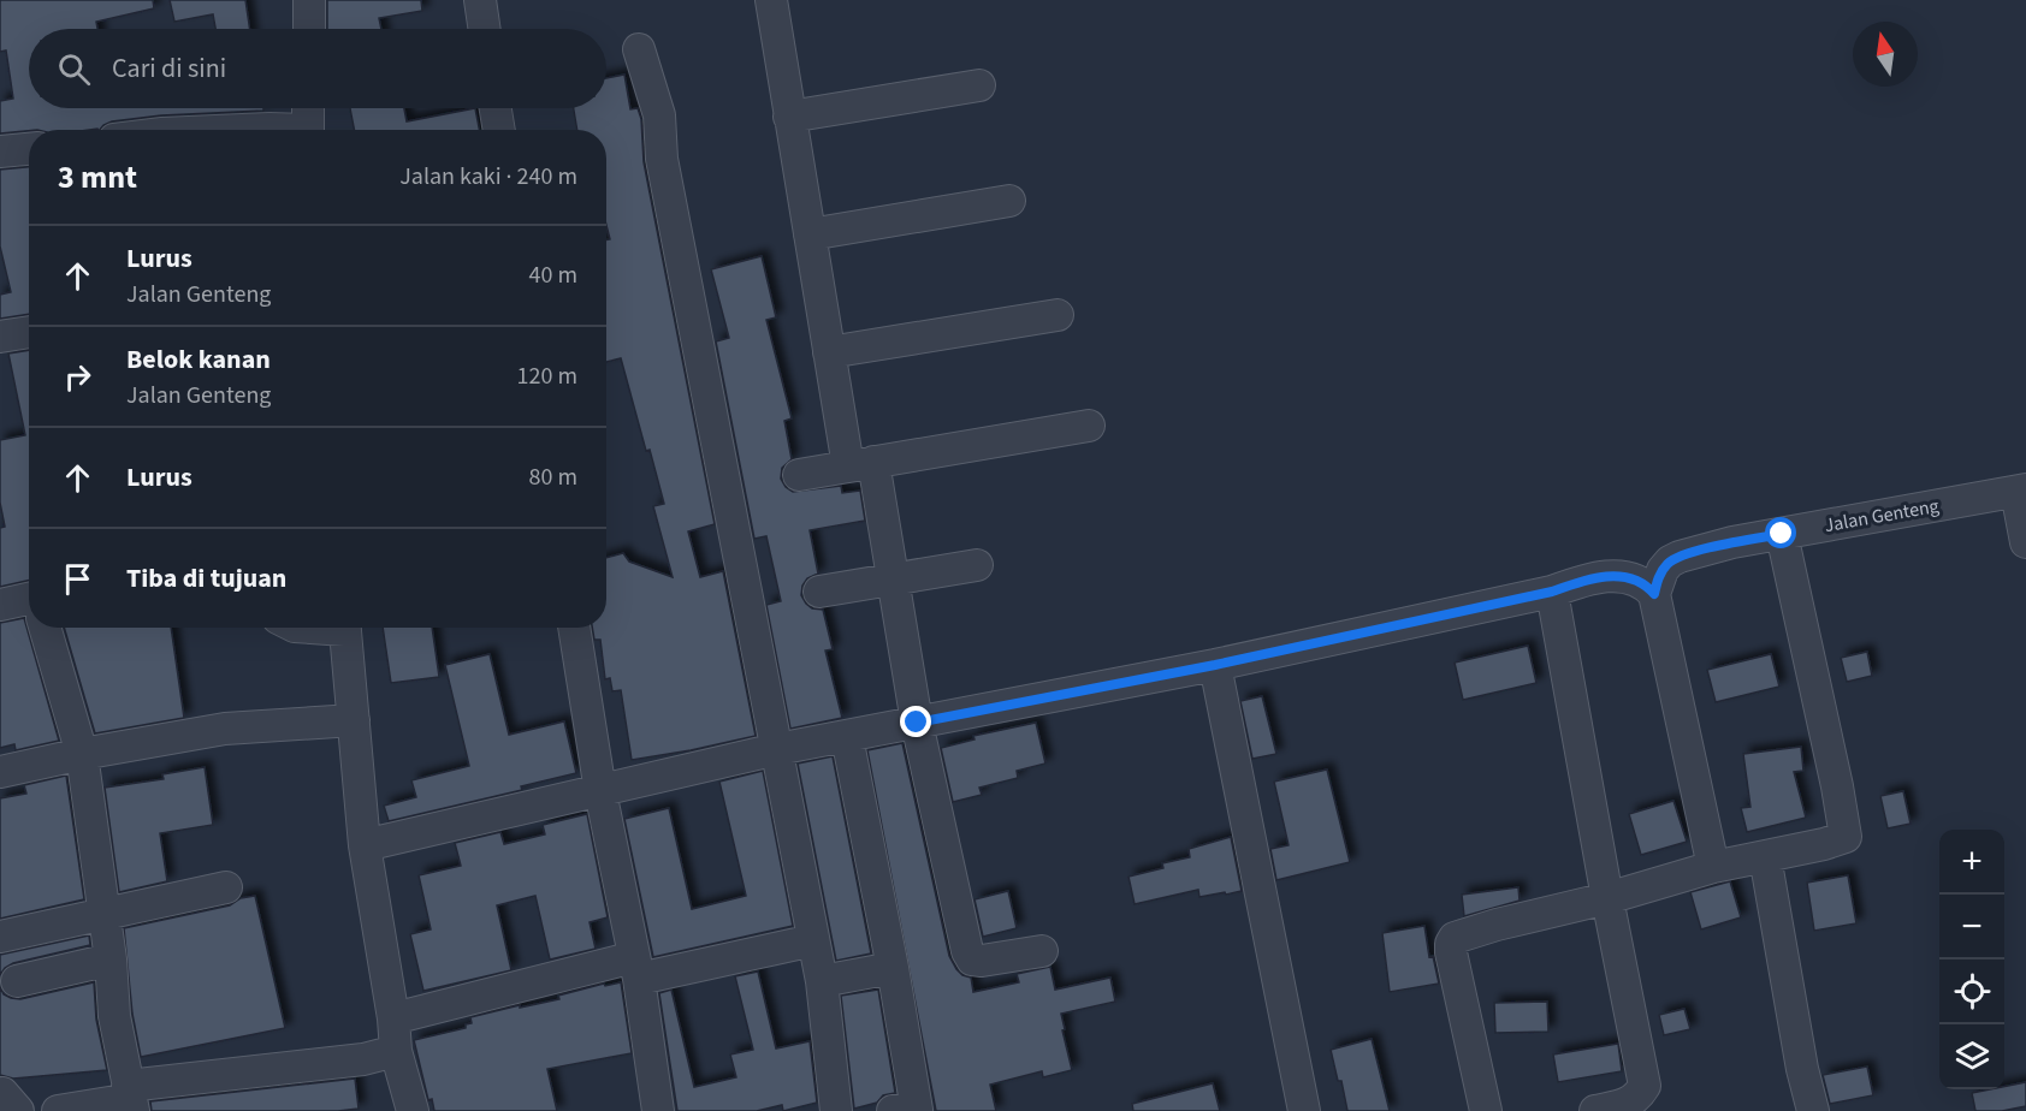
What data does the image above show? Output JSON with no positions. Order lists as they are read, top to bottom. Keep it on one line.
{"streets":{"street":["Jalan Genteng"]},"north":"top","page":{"search":"Cari di sini","heading":["3 mnt","Jalan kaki · 240 m"],"list":[["Lurus","Jalan Genteng","40 m"],["Belok kanan","Jalan Genteng","120 m"],["Lurus","80 m"],"Tiba di tujuan"],"map_buttons":["+","−"]}}
